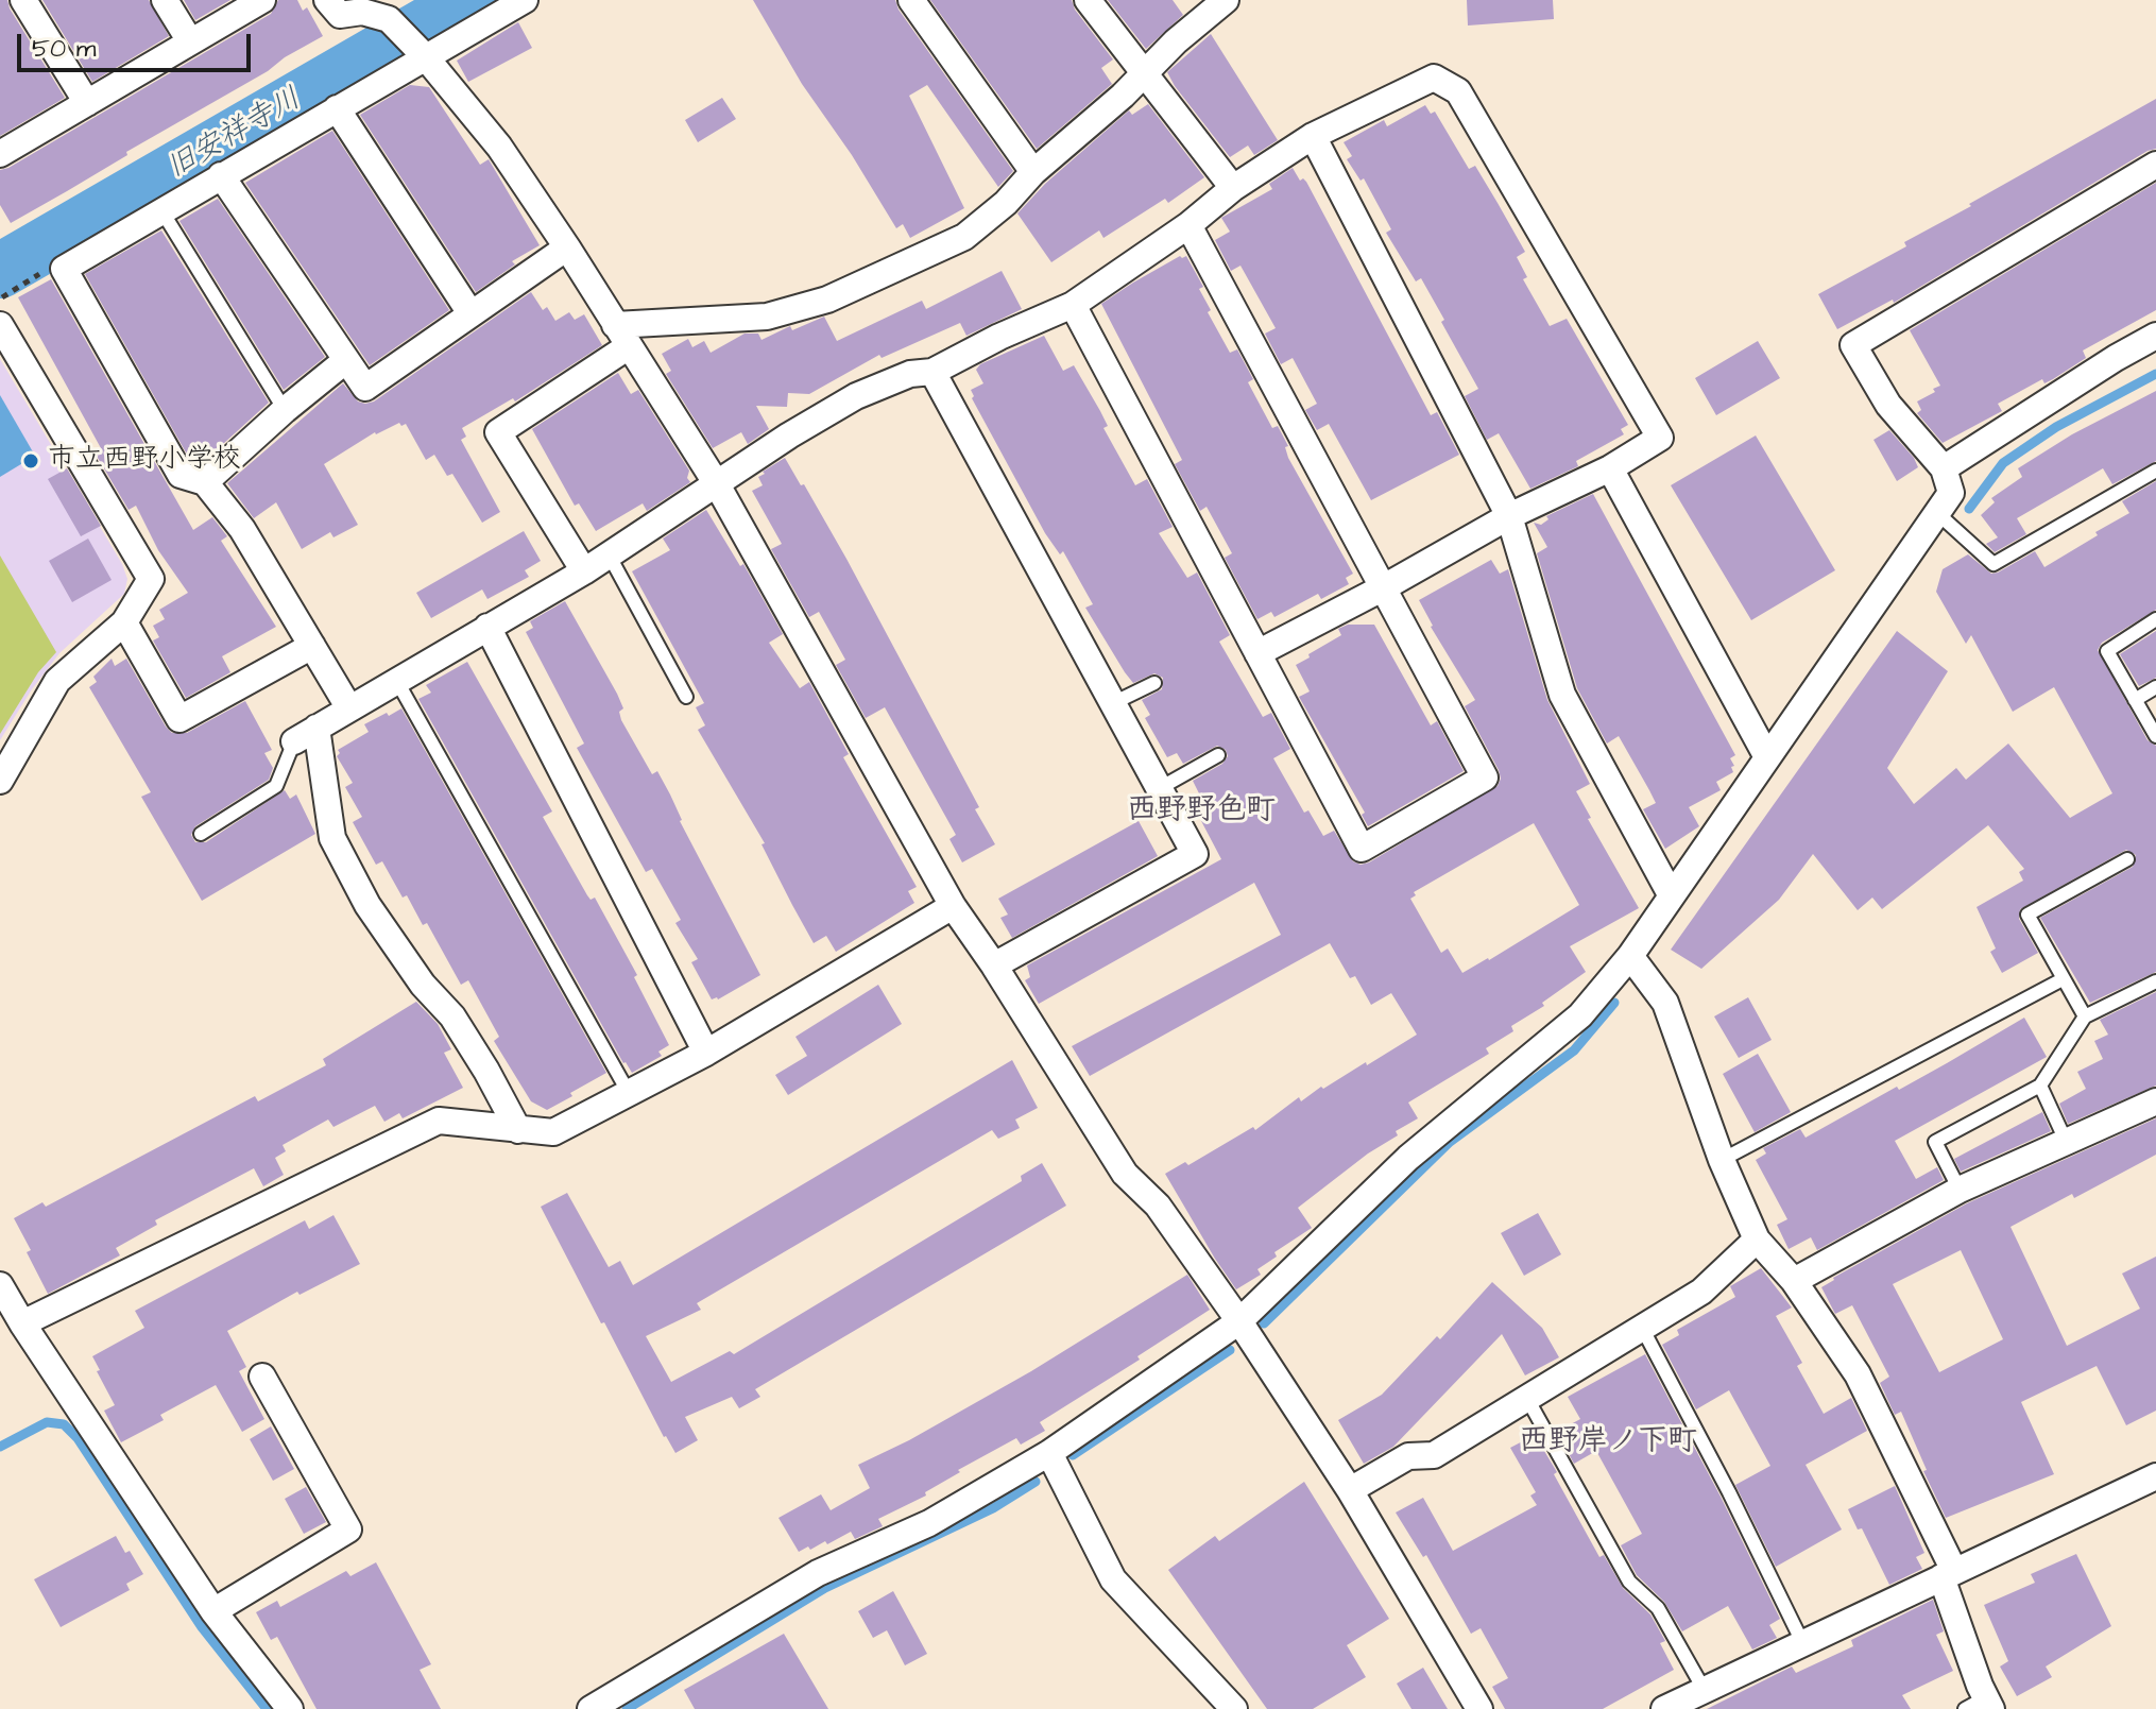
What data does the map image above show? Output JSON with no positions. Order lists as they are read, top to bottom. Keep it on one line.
{"districts":["西野野色町","西野岸ノ下町"],"water":["旧安祥寺川"],"places":["市立西野小学校"],"scale_bar":"50 m"}
